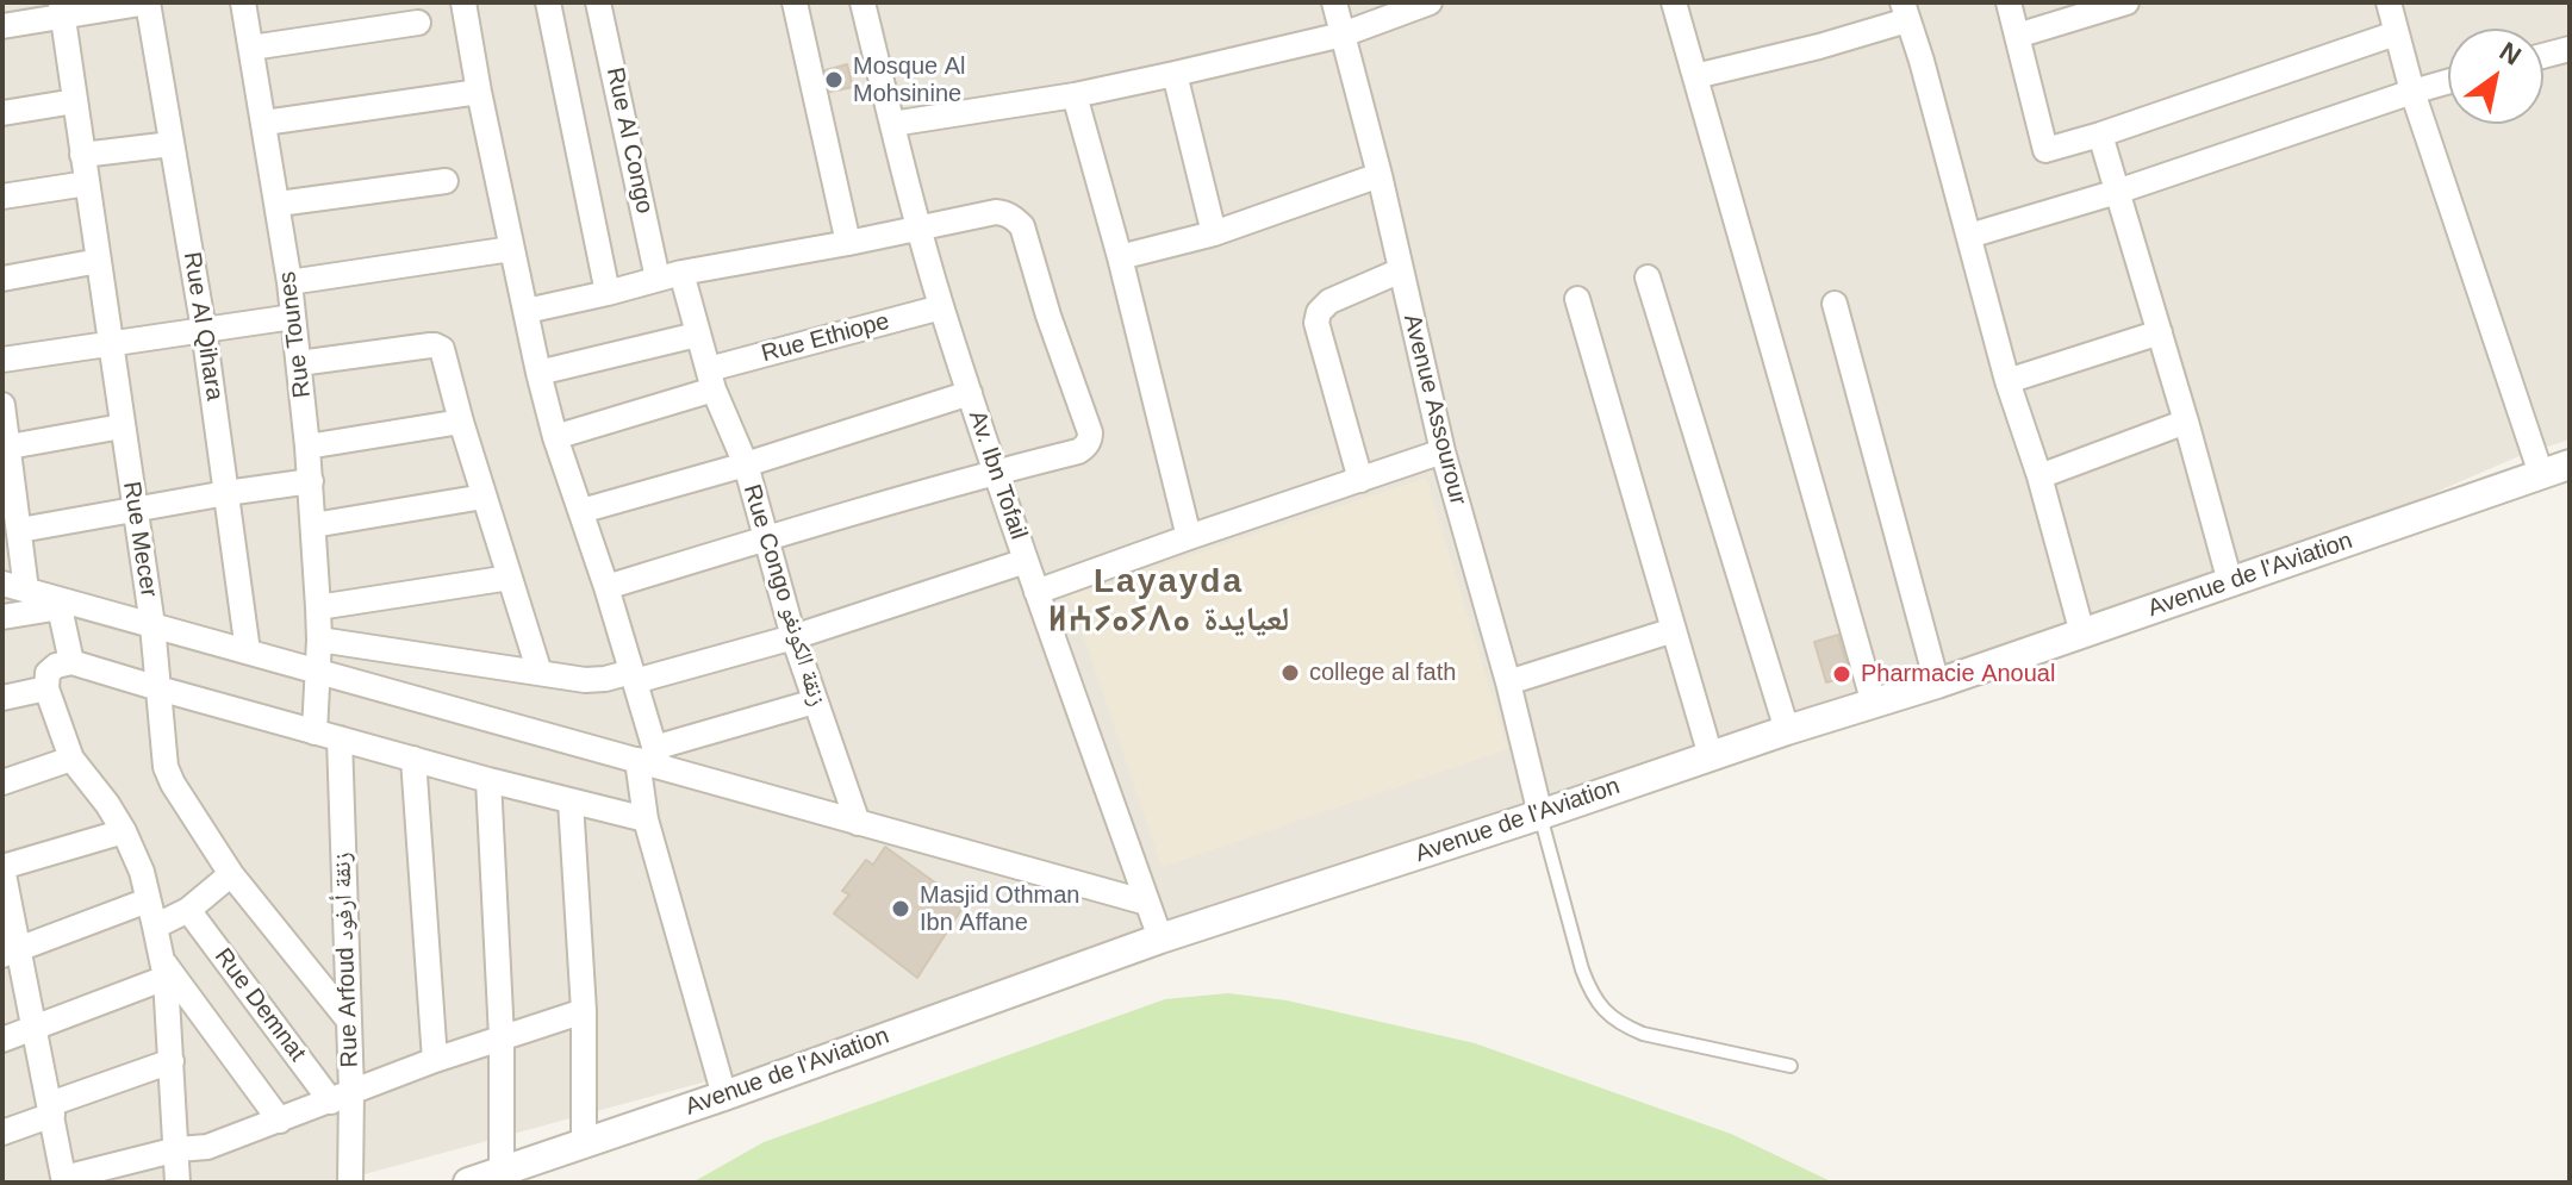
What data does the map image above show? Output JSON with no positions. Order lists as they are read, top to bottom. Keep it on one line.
{"streets":{"street":["Rue Al Congo","Rue Al Qihara","Rue Tounes","Rue Ethiope","Avenue Assourour","Av. Ibn Tofail","Rue Mecer","Avenue de l'Aviation","Rue Congo زنقة الكونغو","Rue Arfoud زنقة أرفود","Rue Demnat"]},"crossings":[["Rue Al Congo","Rue Congo زنقة الكونغو"],["Rue Ethiope","Av. Ibn Tofail"],["Rue Ethiope","Rue Congo زنقة الكونغو"],["Avenue Assourour","Avenue de l'Aviation"],["Av. Ibn Tofail","Avenue de l'Aviation"],["Rue Mecer","Rue Arfoud زنقة أرفود"],["Rue Arfoud زنقة أرفود","Rue Demnat"]],"districts":["Layayda ⵍⵄⵢⴰⵢⴷⴰ لعيايدة"],"places":["Mosque Al Mohsinine","college al fath","Pharmacie Anoual","Masjid Othman Ibn Affane"],"north":"top right"}
